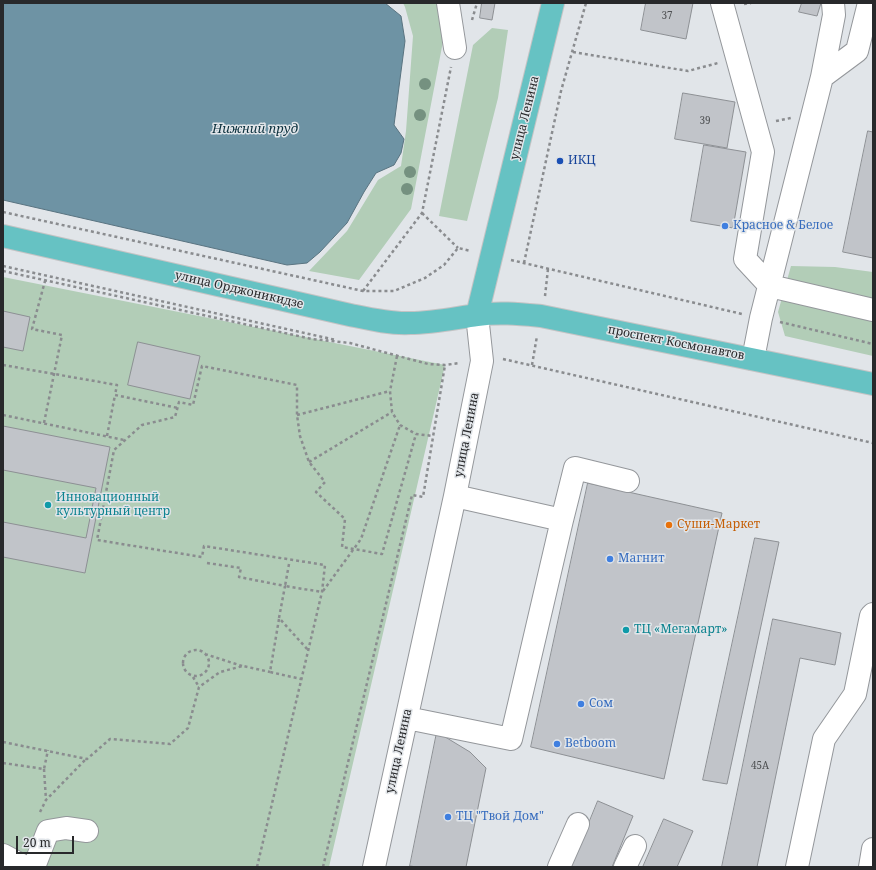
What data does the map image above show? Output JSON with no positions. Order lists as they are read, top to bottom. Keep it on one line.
{"streets":{"main road":["улица Ленина","улица Орджоникидзе","проспект Космонавтов"]},"crossings":[["улица Ленина","улица Орджоникидзе"],["улица Ленина","проспект Космонавтов"],["улица Орджоникидзе","проспект Космонавтов"]],"water":["Нижний пруд"],"places":["ИКЦ","Красное & Белое","Инновационный культурный центр","Суши-Маркет","Магнит","ТЦ «Мегамарт»","Сом","Betboom","ТЦ \"Твой Дом\""],"house_numbers":["37","39","45А"],"scale_bar":"20 m"}
